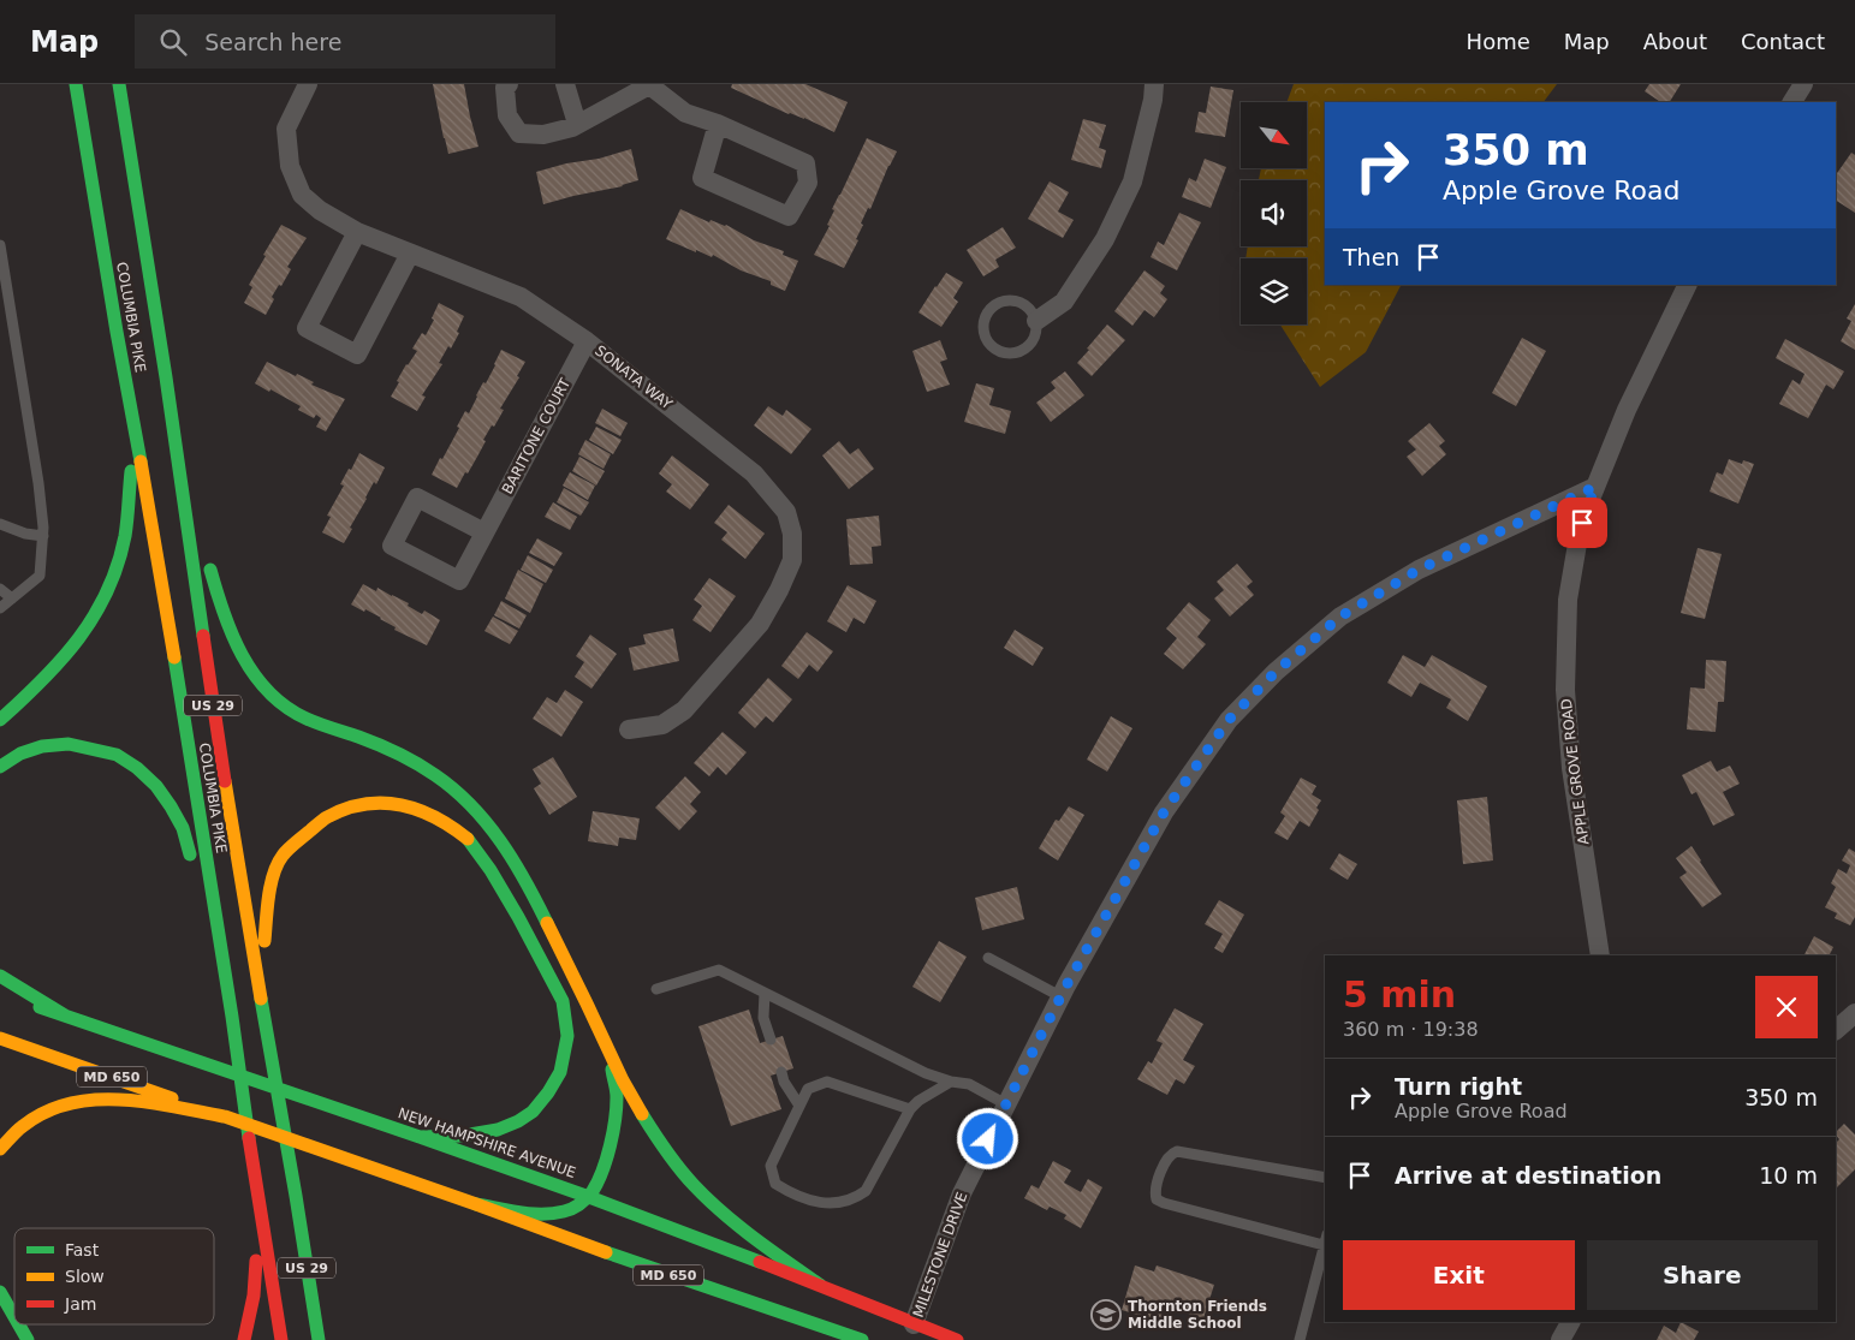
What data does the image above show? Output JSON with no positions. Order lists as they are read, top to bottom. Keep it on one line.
{"streets":{"main road":["COLUMBIA PIKE","US 29","MD 650","NEW HAMPSHIRE AVENUE"],"street":["SONATA WAY","BARITONE COURT","APPLE GROVE ROAD","MILESTONE DRIVE"]},"crossings":[["SONATA WAY","BARITONE COURT"],["APPLE GROVE ROAD","MILESTONE DRIVE"],["NEW HAMPSHIRE AVENUE","MILESTONE DRIVE"]],"places":{"school or university":["Thornton Friends Middle School"]},"legend":["Fast","Slow","Jam"],"north":"bottom right","page":{"header":"Map","search":"Search here","nav":["Home","Map","About","Contact"],"turn":["350 m","Apple Grove Road"],"then":"Then","heading":["5 min","360 m · 19:38"],"list":[{"name":"Turn right","note":"Apple Grove Road","value":"350 m"},{"name":"Arrive at destination","value":"10 m"}],"buttons":["Exit","Share"]}}
